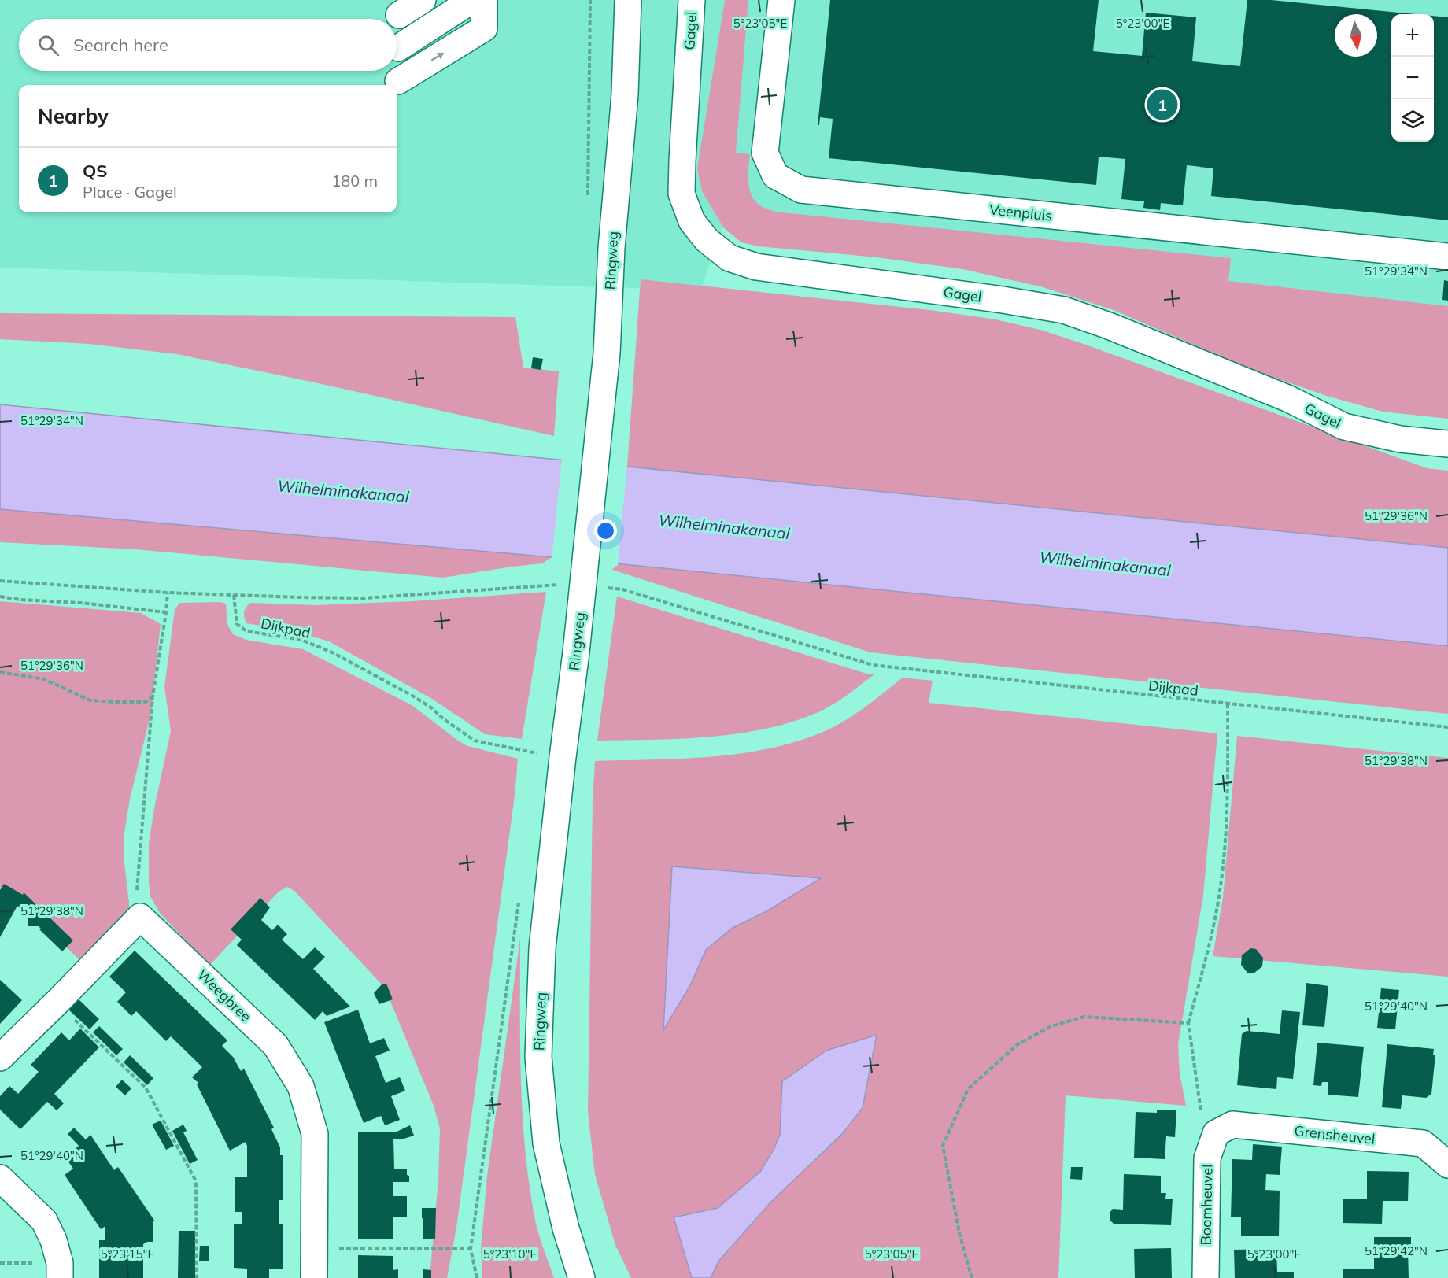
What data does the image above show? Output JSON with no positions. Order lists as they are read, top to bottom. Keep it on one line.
{"streets":{"street":["Gagel","Veenpluis","Ringweg","Weegbree","Grensheuvel","Boomheuvel"],"path":["Dijkpad"]},"crossings":[["Grensheuvel","Boomheuvel"]],"water":["Wilhelminakanaal"],"north":"bottom","page":{"map_buttons":["+","−"],"search":"Search here","heading":"Nearby","pins":"1","list":[{"mark":"1","name":"QS","note":"Place · Gagel","value":"180 m"}]},"coordinates":["5°23'05\"E","5°23'00\"E","51°29'34\"N","51°29'36\"N","51°29'38\"N","51°29'40\"N","51°29'42\"N","5°23'15\"E","5°23'10\"E"]}
